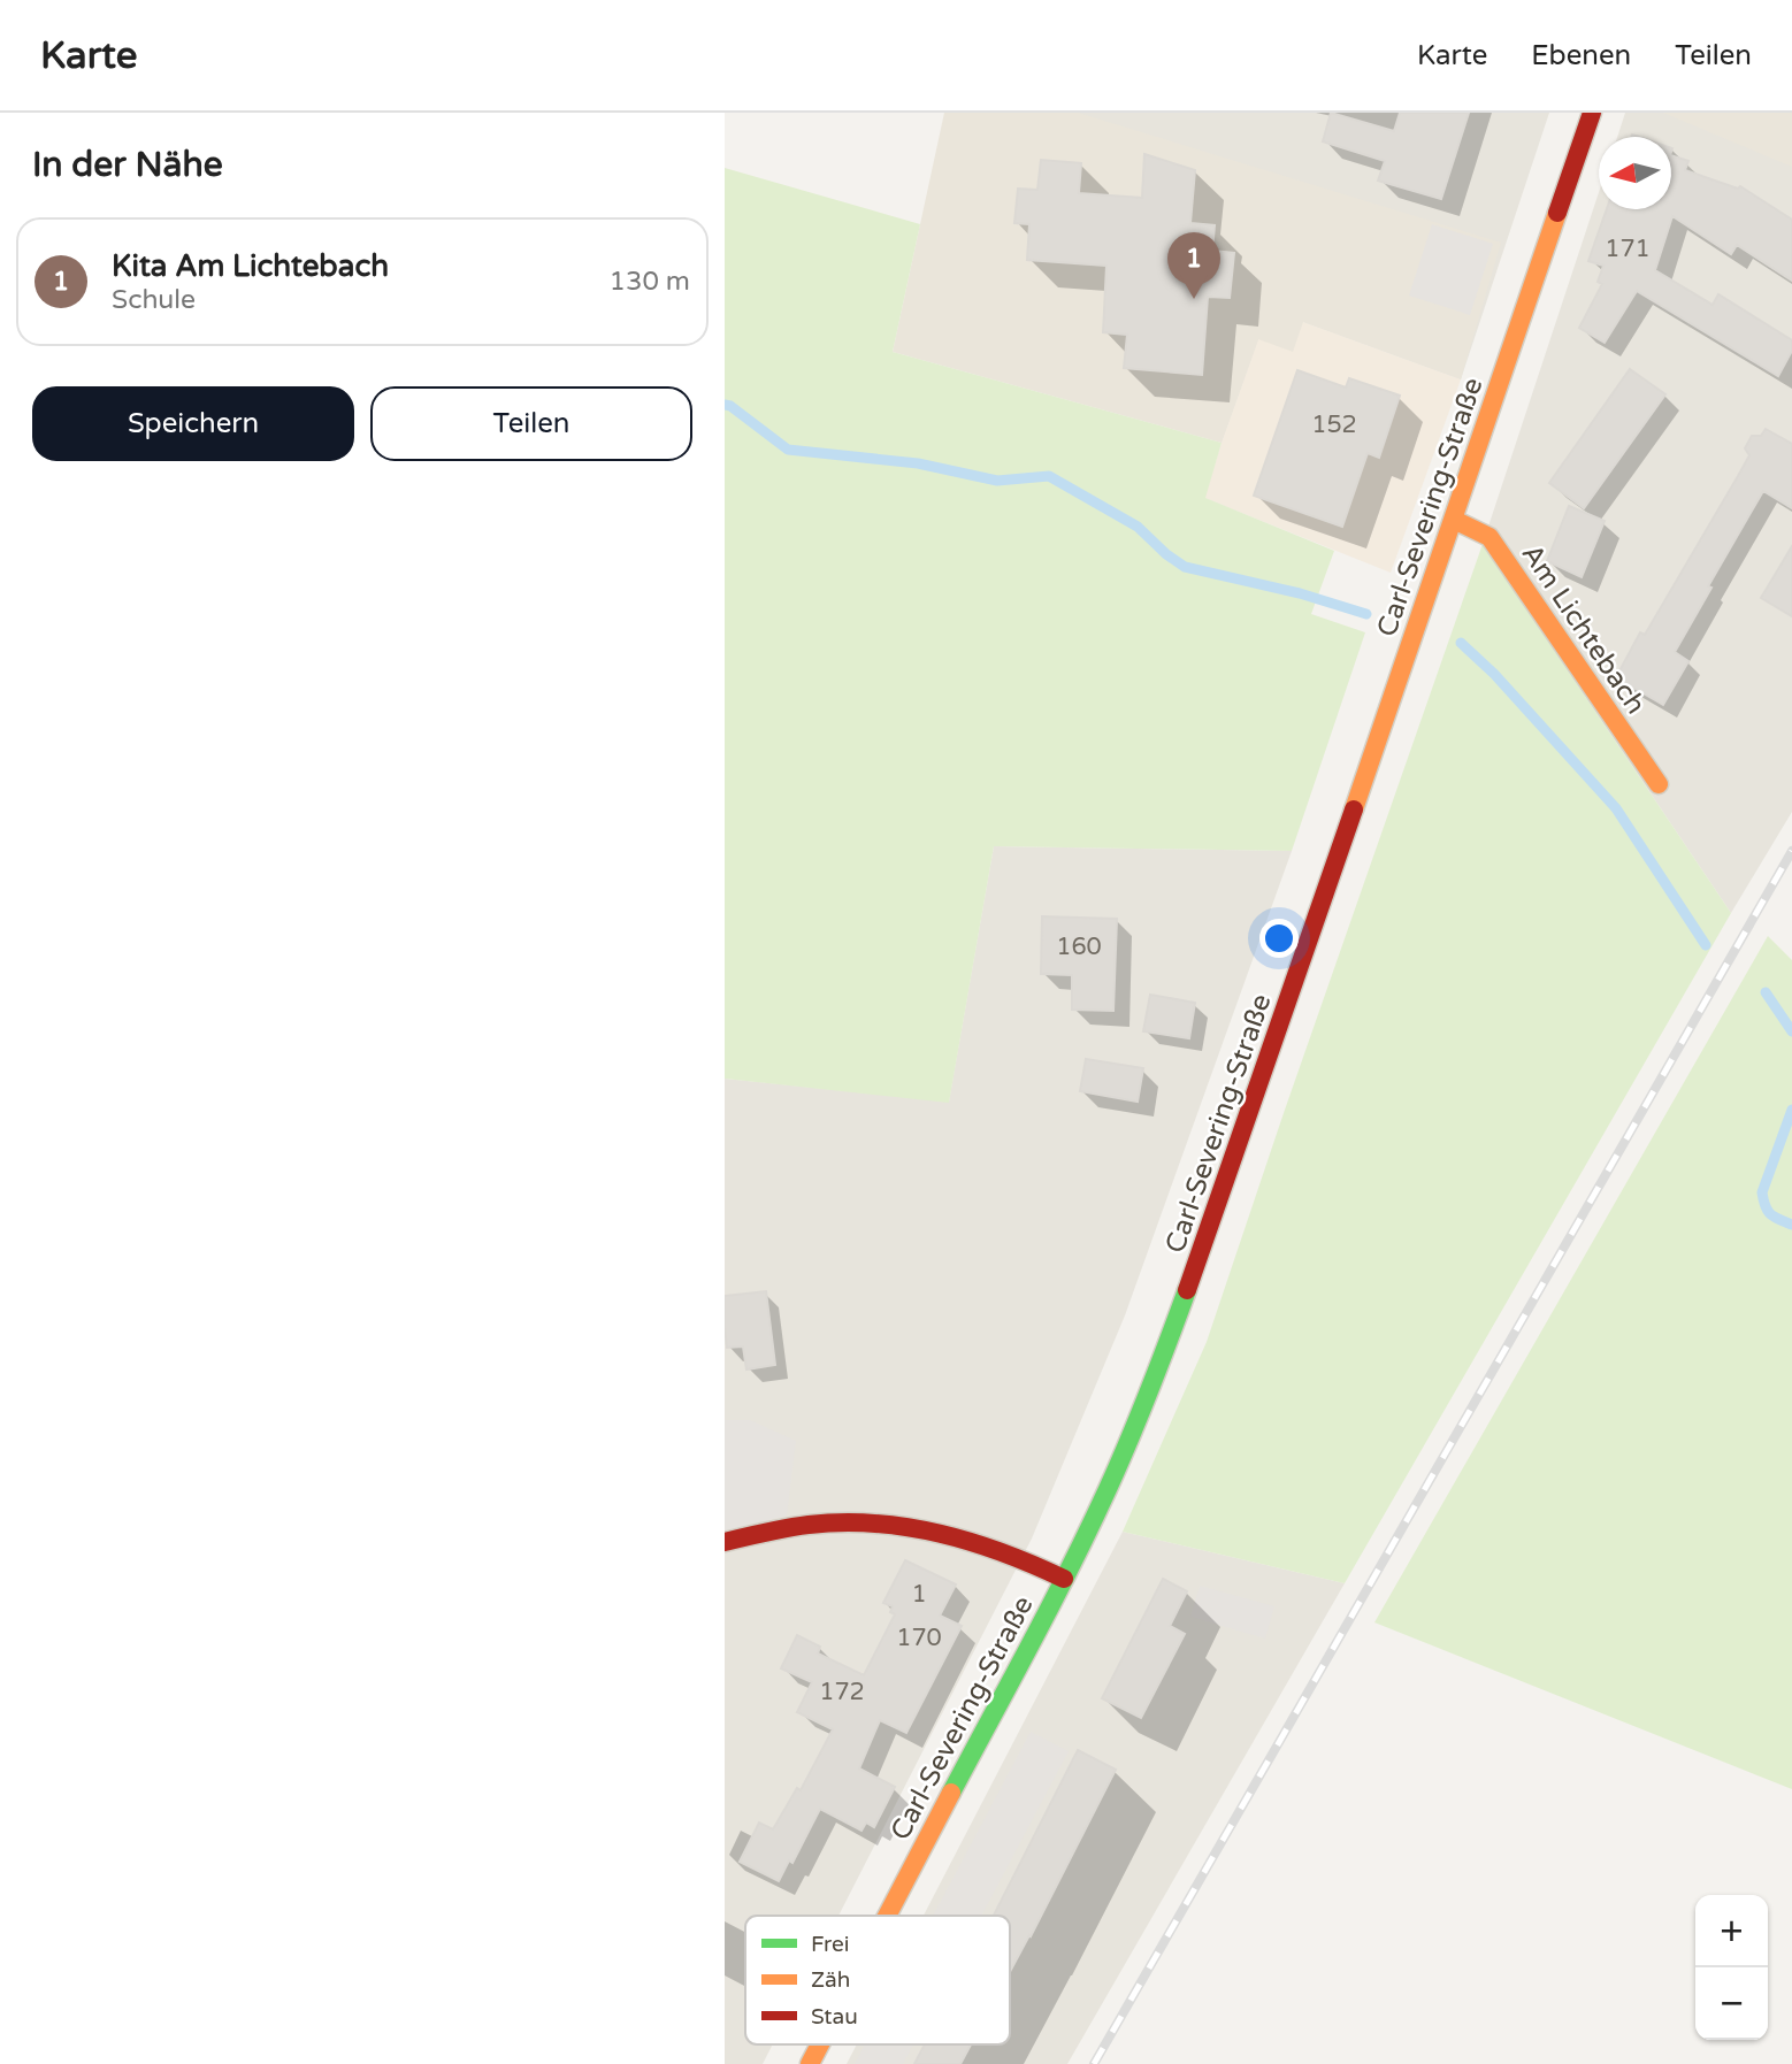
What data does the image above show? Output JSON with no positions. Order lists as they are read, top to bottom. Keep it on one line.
{"streets":{"street":["Carl-Severing-Straße","Am Lichtebach"]},"crossings":[["Carl-Severing-Straße","Am Lichtebach"]],"house_numbers":["171","152","160","1","170","172"],"legend":["Frei","Zäh","Stau"],"north":"left","page":{"header":"Karte","nav":["Karte","Ebenen","Teilen"],"heading":"In der Nähe","list":[{"mark":"1","name":"Kita Am Lichtebach","note":"Schule","value":"130 m"}],"pins":"1","buttons":["Speichern","Teilen"],"map_buttons":["+","−"]}}
